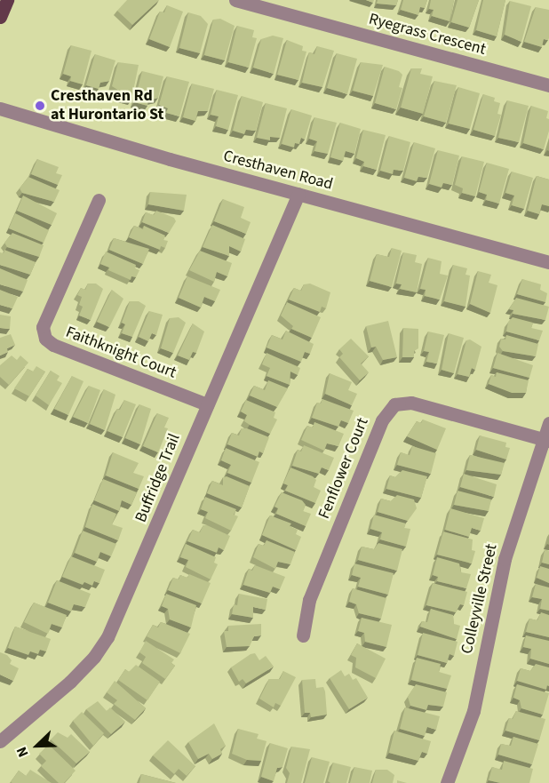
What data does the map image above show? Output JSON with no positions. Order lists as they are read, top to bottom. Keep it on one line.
{"streets":{"street":["Ryegrass Crescent","Cresthaven Road","Faithknight Court","Fenflower Court","Buffridge Trail","Colleyville Street"]},"crossings":[["Cresthaven Road","Buffridge Trail"],["Faithknight Court","Buffridge Trail"],["Fenflower Court","Colleyville Street"]],"places":["Cresthaven Rd at Hurontario St"],"north":"bottom left"}
